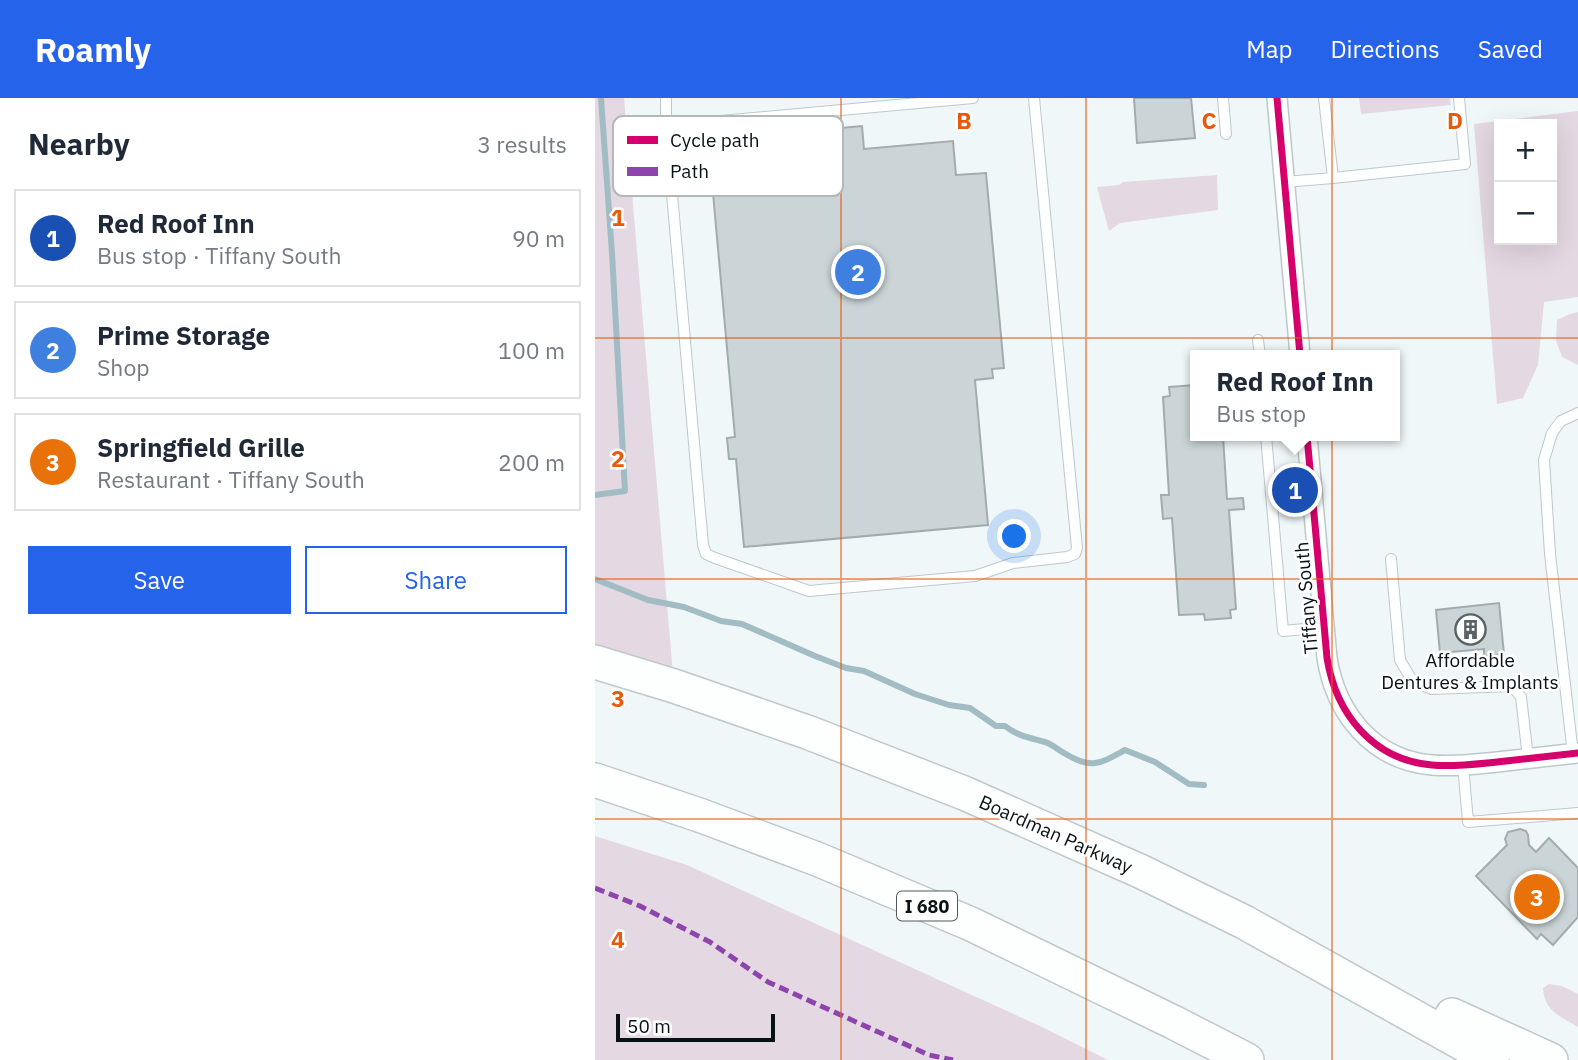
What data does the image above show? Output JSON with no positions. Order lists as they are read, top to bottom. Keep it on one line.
{"streets":{"highway":["Boardman Parkway","I 680"],"street":["Tiffany South"]},"places":{"building":["Affordable Dentures & Implants"]},"legend":["Cycle path","Path"],"scale_bar":"50 m","page":{"header":"Roamly","nav":["Map","Directions","Saved"],"heading":["Nearby","3 results"],"map_buttons":["+","−"],"list":[{"mark":"1","name":"Red Roof Inn","note":"Bus stop · Tiffany South","value":"90 m"},{"mark":"2","name":"Prime Storage","note":"Shop","value":"100 m"},{"mark":"3","name":"Springfield Grille","note":"Restaurant · Tiffany South","value":"200 m"}],"pins":["2","1","3"],"popup":["Red Roof Inn","Bus stop"],"buttons":["Save","Share"],"scale":"50 m"},"grid":{"columns":["B","C","D"],"rows":["1","2","3","4"]}}
